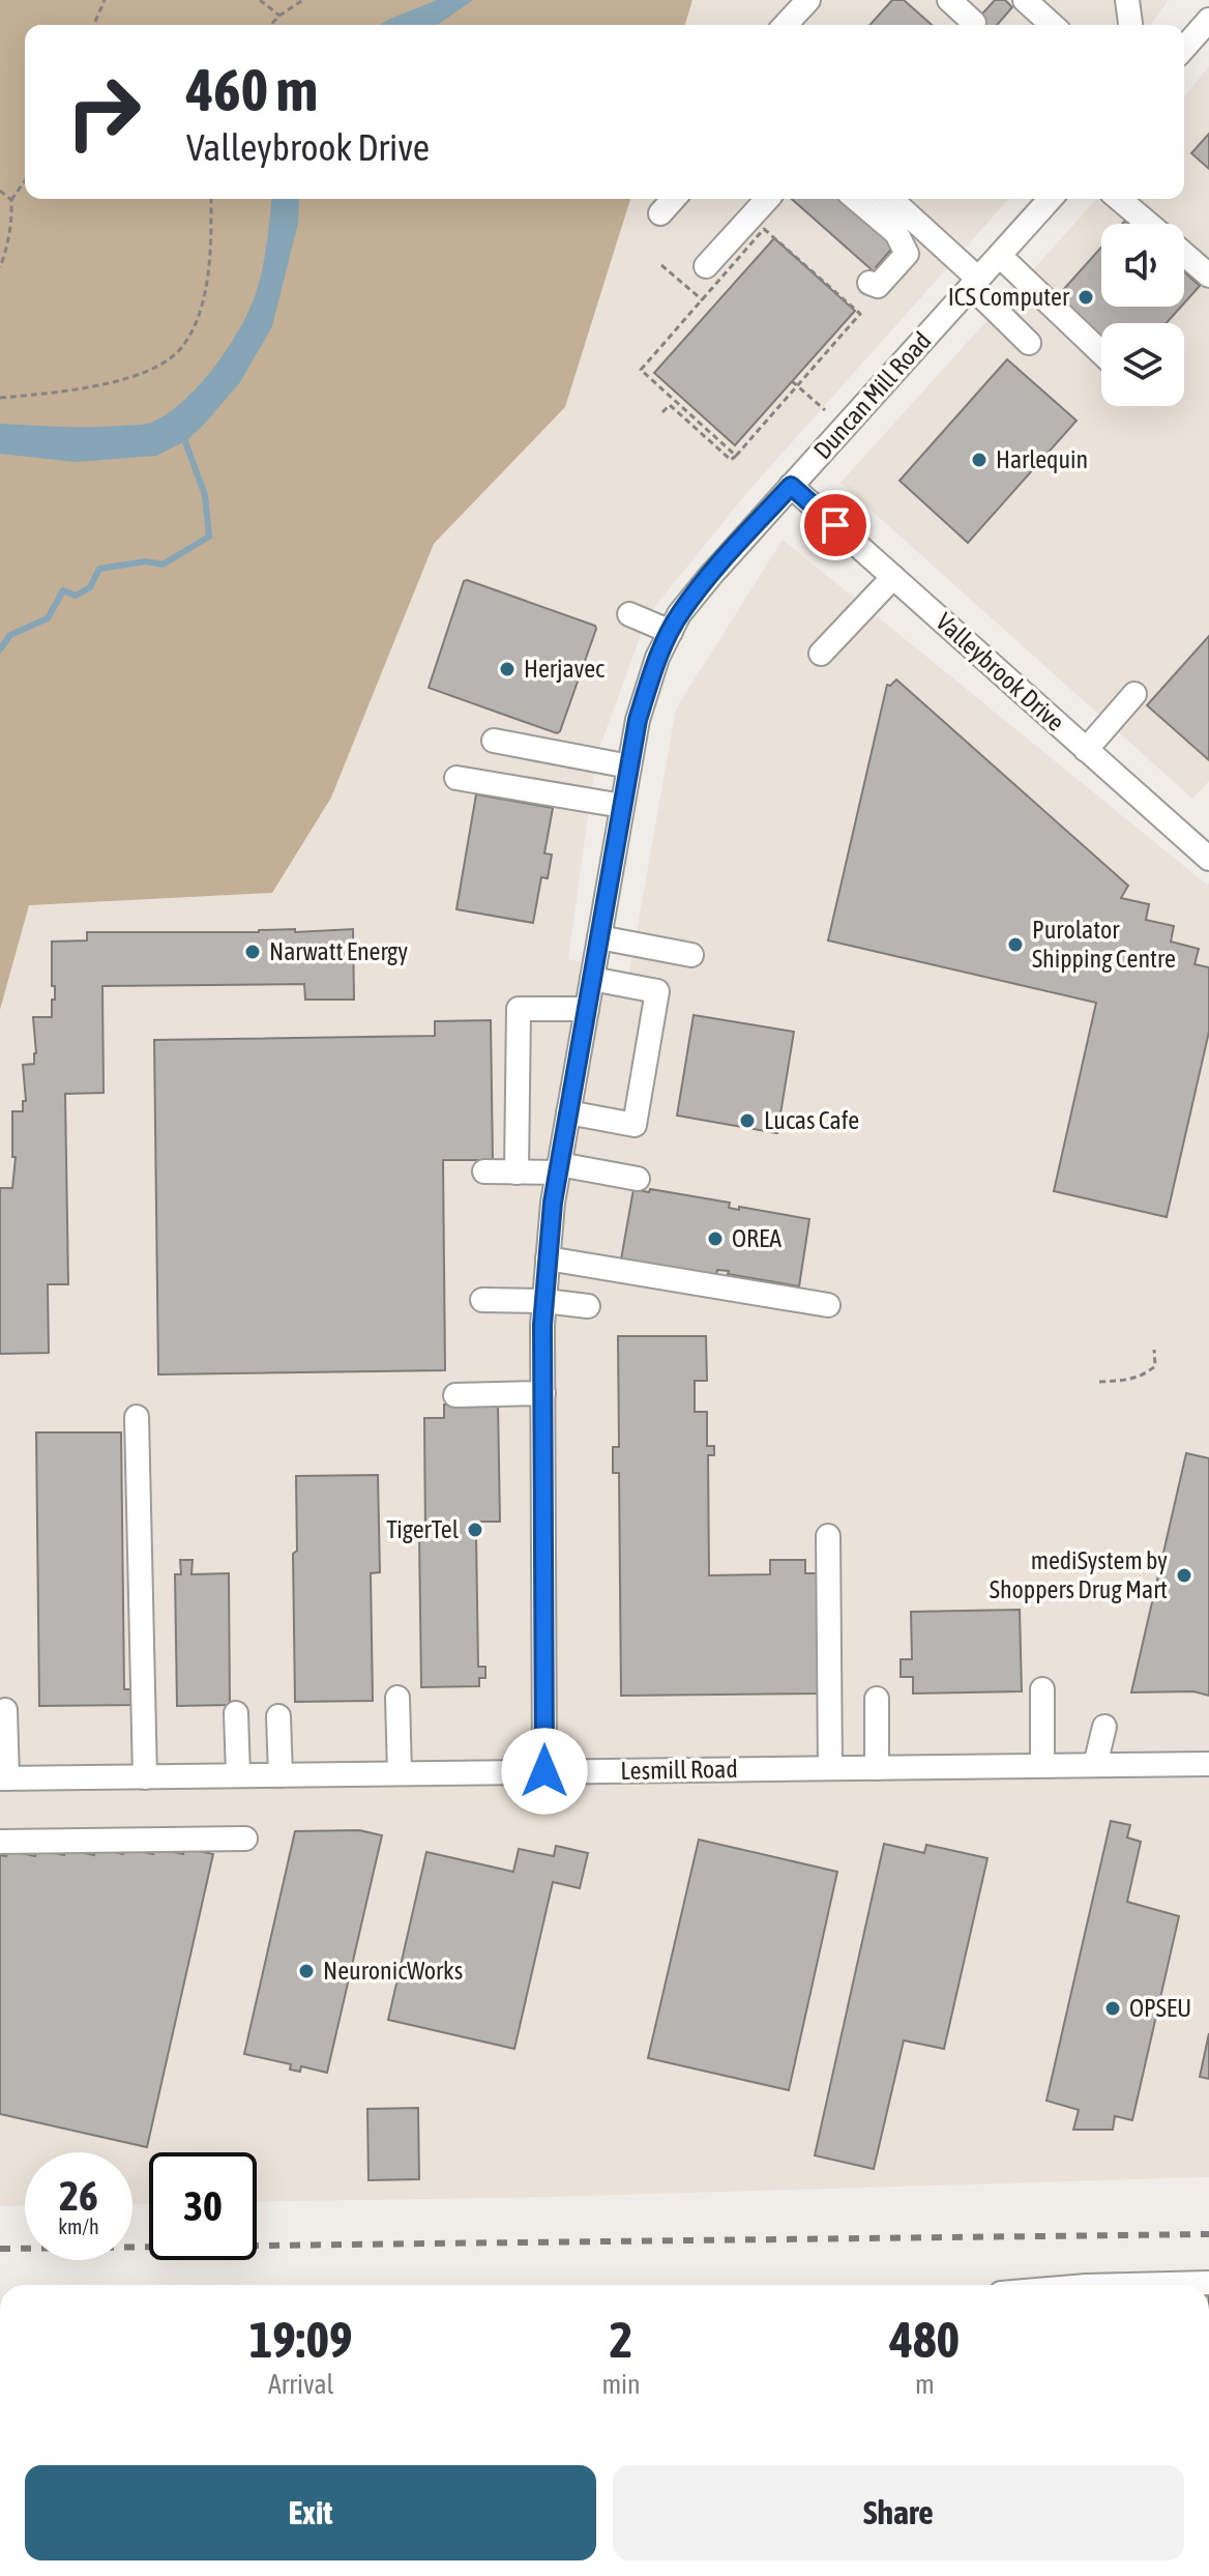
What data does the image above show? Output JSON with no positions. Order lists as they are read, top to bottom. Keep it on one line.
{"streets":{"street":["Duncan Mill Road","Valleybrook Drive","Lesmill Road"]},"crossings":[["Duncan Mill Road","Valleybrook Drive"],["Duncan Mill Road","Lesmill Road"]],"places":["ICS Computer","Harlequin","Herjavec","Purolator Shipping Centre","Narwatt Energy","Lucas Cafe","OREA","TigerTel","mediSystem by Shoppers Drug Mart","NeuronicWorks","OPSEU"],"page":{"turn":["460 m","Valleybrook Drive"],"speed":"26 km/h","limit":"30","eta":["19:09","Arrival","2","min","480","m"],"buttons":["Exit","Share"]}}
